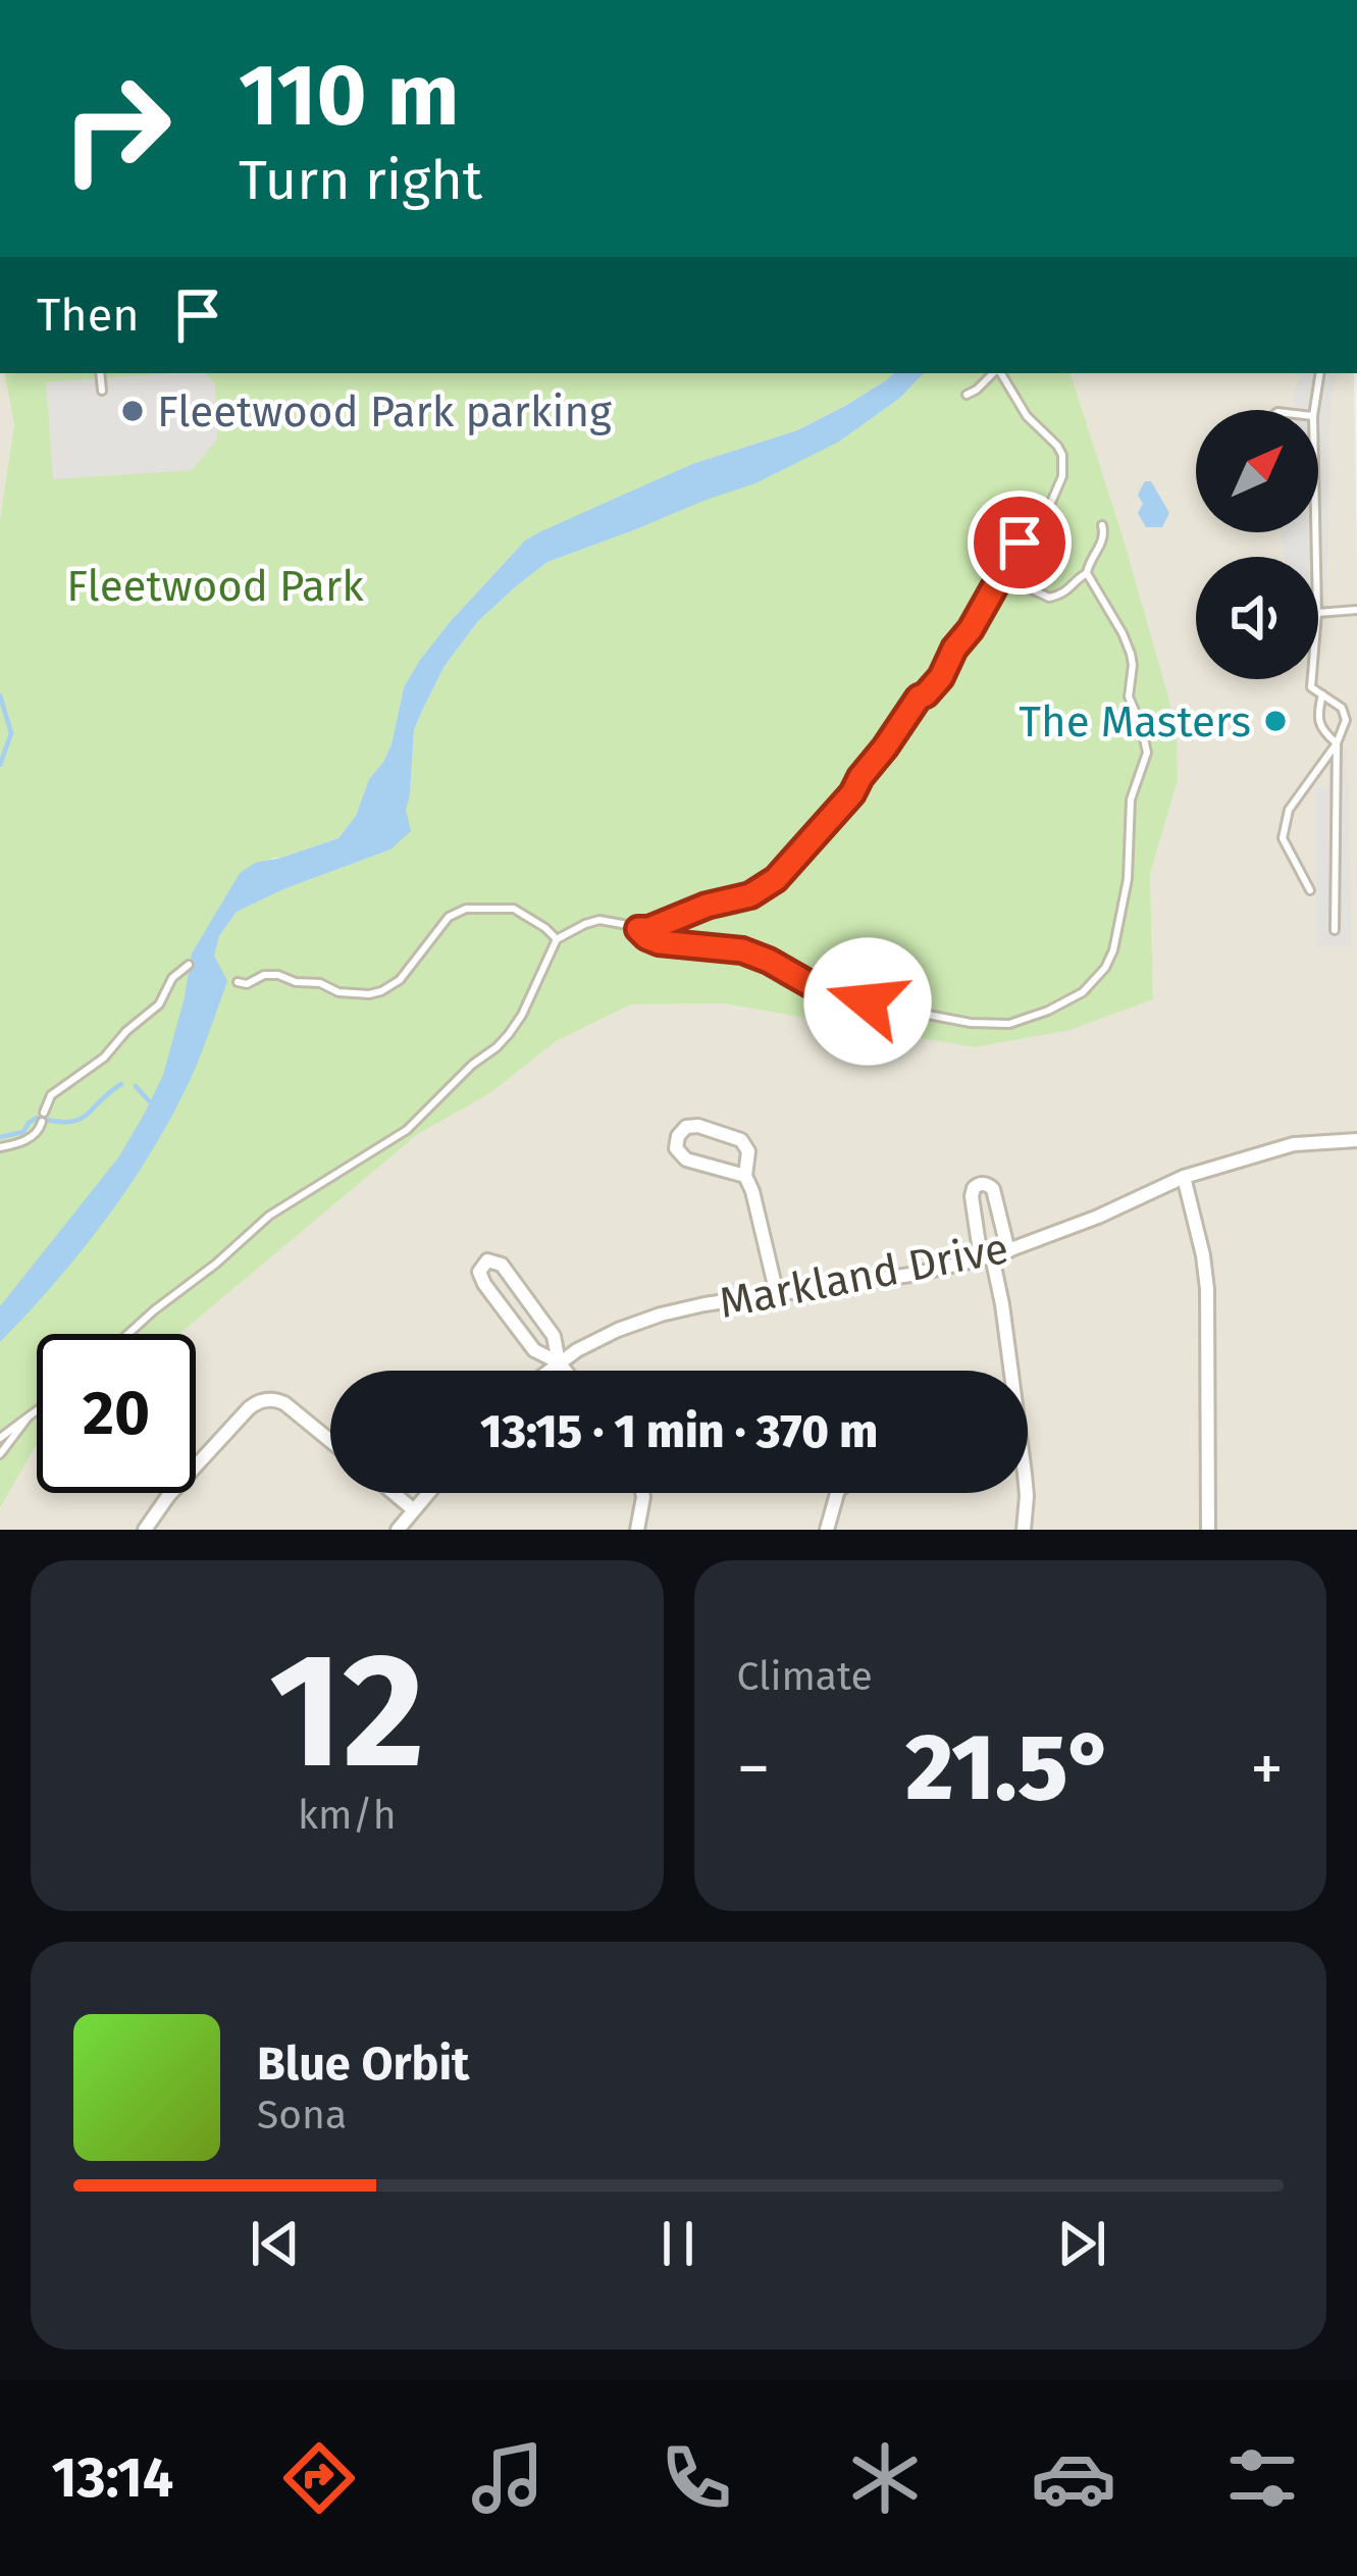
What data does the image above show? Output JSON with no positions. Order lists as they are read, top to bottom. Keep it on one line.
{"streets":{"street":["Markland Drive"]},"parks":["Fleetwood Park"],"places":["Fleetwood Park parking","The Masters"],"north":"top right","page":{"turn":["110 m","Turn right"],"then":"Then","limit":"20","trip":"13:15 · 1 min · 370 m","tile":[["12","km/h"],"Climate"],"heat":["−","21.5°","+"],"song":["Blue Orbit","Sona"],"tabs":"13:14"}}
